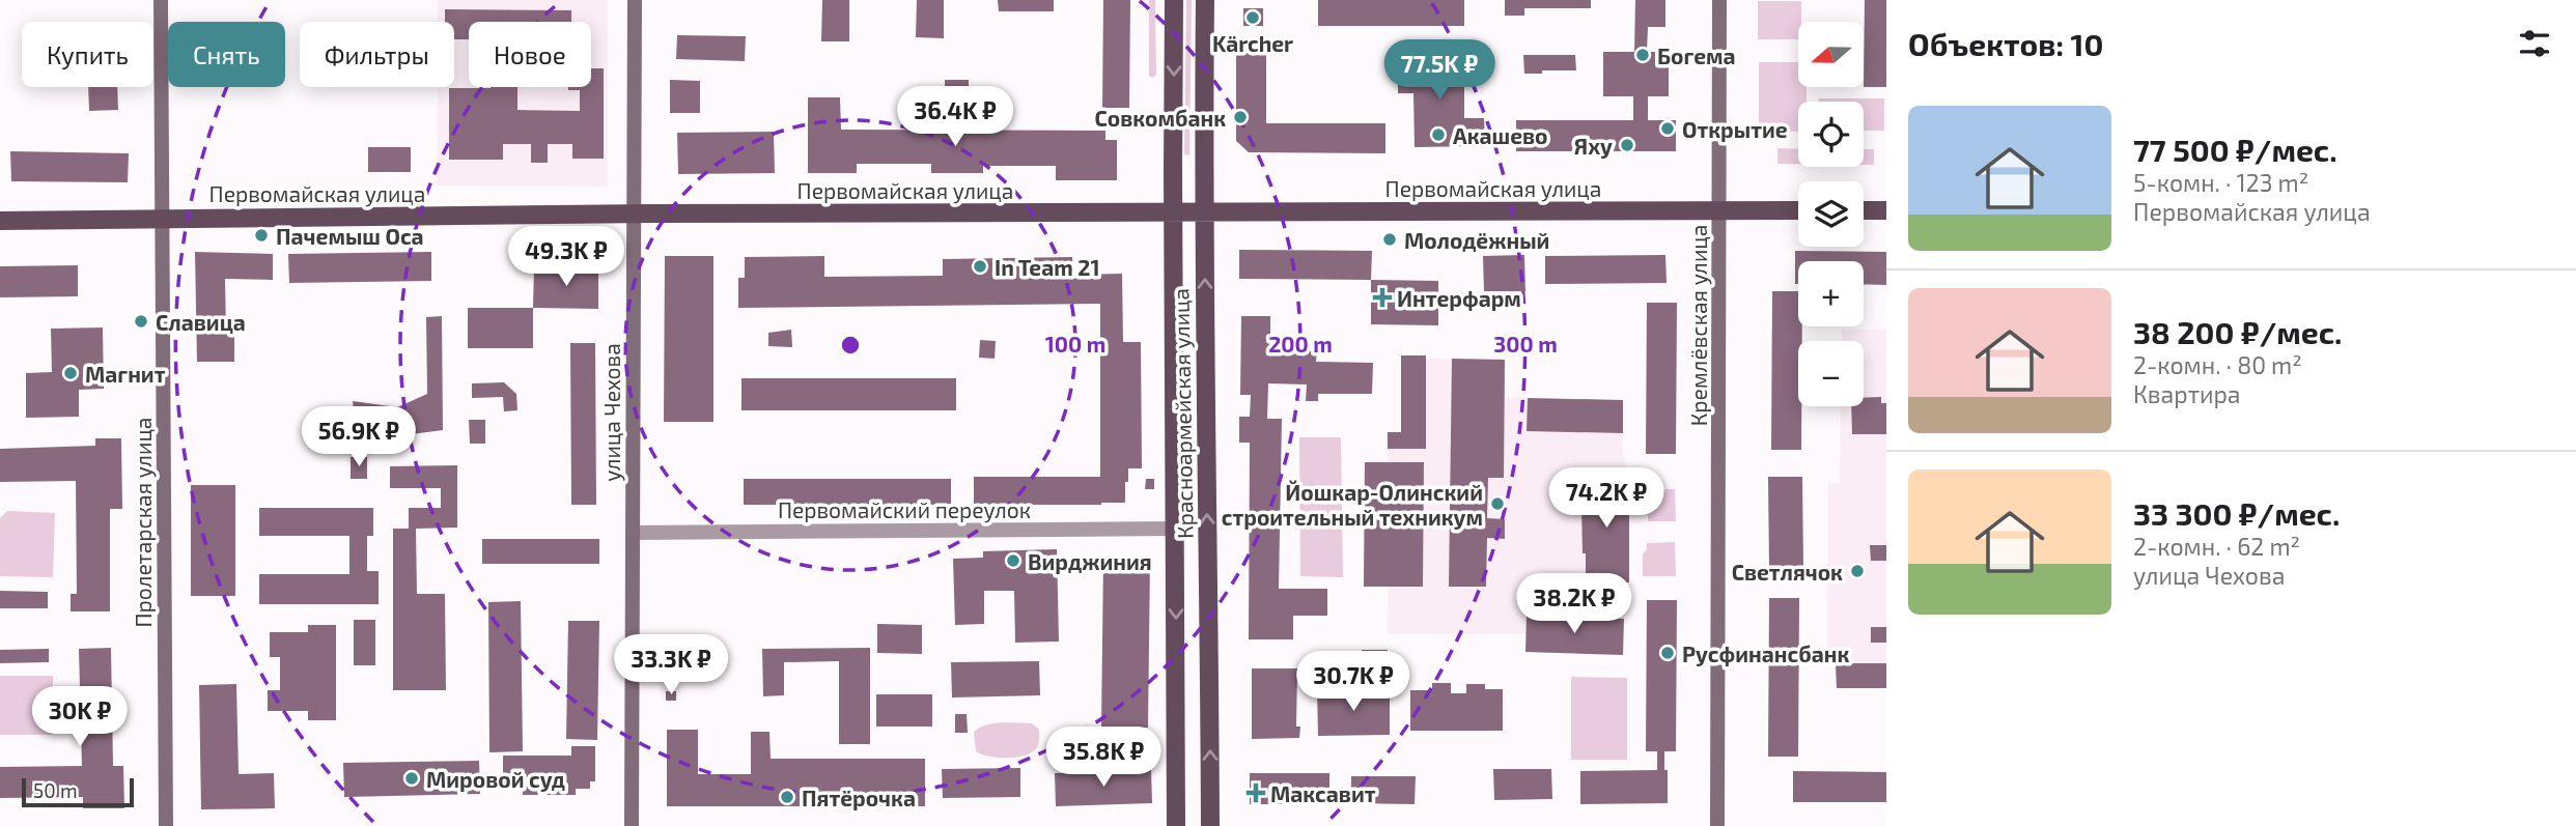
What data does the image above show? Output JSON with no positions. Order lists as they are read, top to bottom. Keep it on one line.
{"streets":{"main road":["Первомайская улица","Красноармейская улица"],"street":["Кремлёвская улица","улица Чехова","Первомайский переулок","Пролетарская улица"]},"crossings":[["Первомайская улица","Кремлёвская улица"],["Первомайская улица","улица Чехова"],["Первомайская улица","Красноармейская улица"],["Первомайская улица","Пролетарская улица"],["улица Чехова","Первомайский переулок"],["Красноармейская улица","Первомайский переулок"]],"places":{"other":["Kärcher","Богема","Совкомбанк","Открытие","Акашево","Яху","Пачемыш Оса","Молодёжный","In Team 21","Славица","Магнит","Йошкар-Олинский строительный техникум","Вирджиния","Светлячок","Русфинансбанк","Мировой суд","Пятёрочка"],"health":["Интерфарм","Максавит"]},"scale_bar":"50 m","north":"left","page":{"heading":"Объектов: 10","map_buttons":["+","−"],"chip":["Купить","Снять","Фильтры","Новое"],"price":["77.5K ₽","36.4K ₽","49.3K ₽","56.9K ₽","74.2K ₽","38.2K ₽","33.3K ₽","30.7K ₽","30K ₽","35.8K ₽"],"list":[{"name":"77 500 ₽/мес.","note":"5-комн. · 123 m² · Первомайская улица"},{"name":"38 200 ₽/мес.","note":"2-комн. · 80 m² · Квартира"},{"name":"33 300 ₽/мес.","note":"2-комн. · 62 m² · улица Чехова"}],"scale":"50 m"},"rings":["100 m","200 m","300 m"]}
